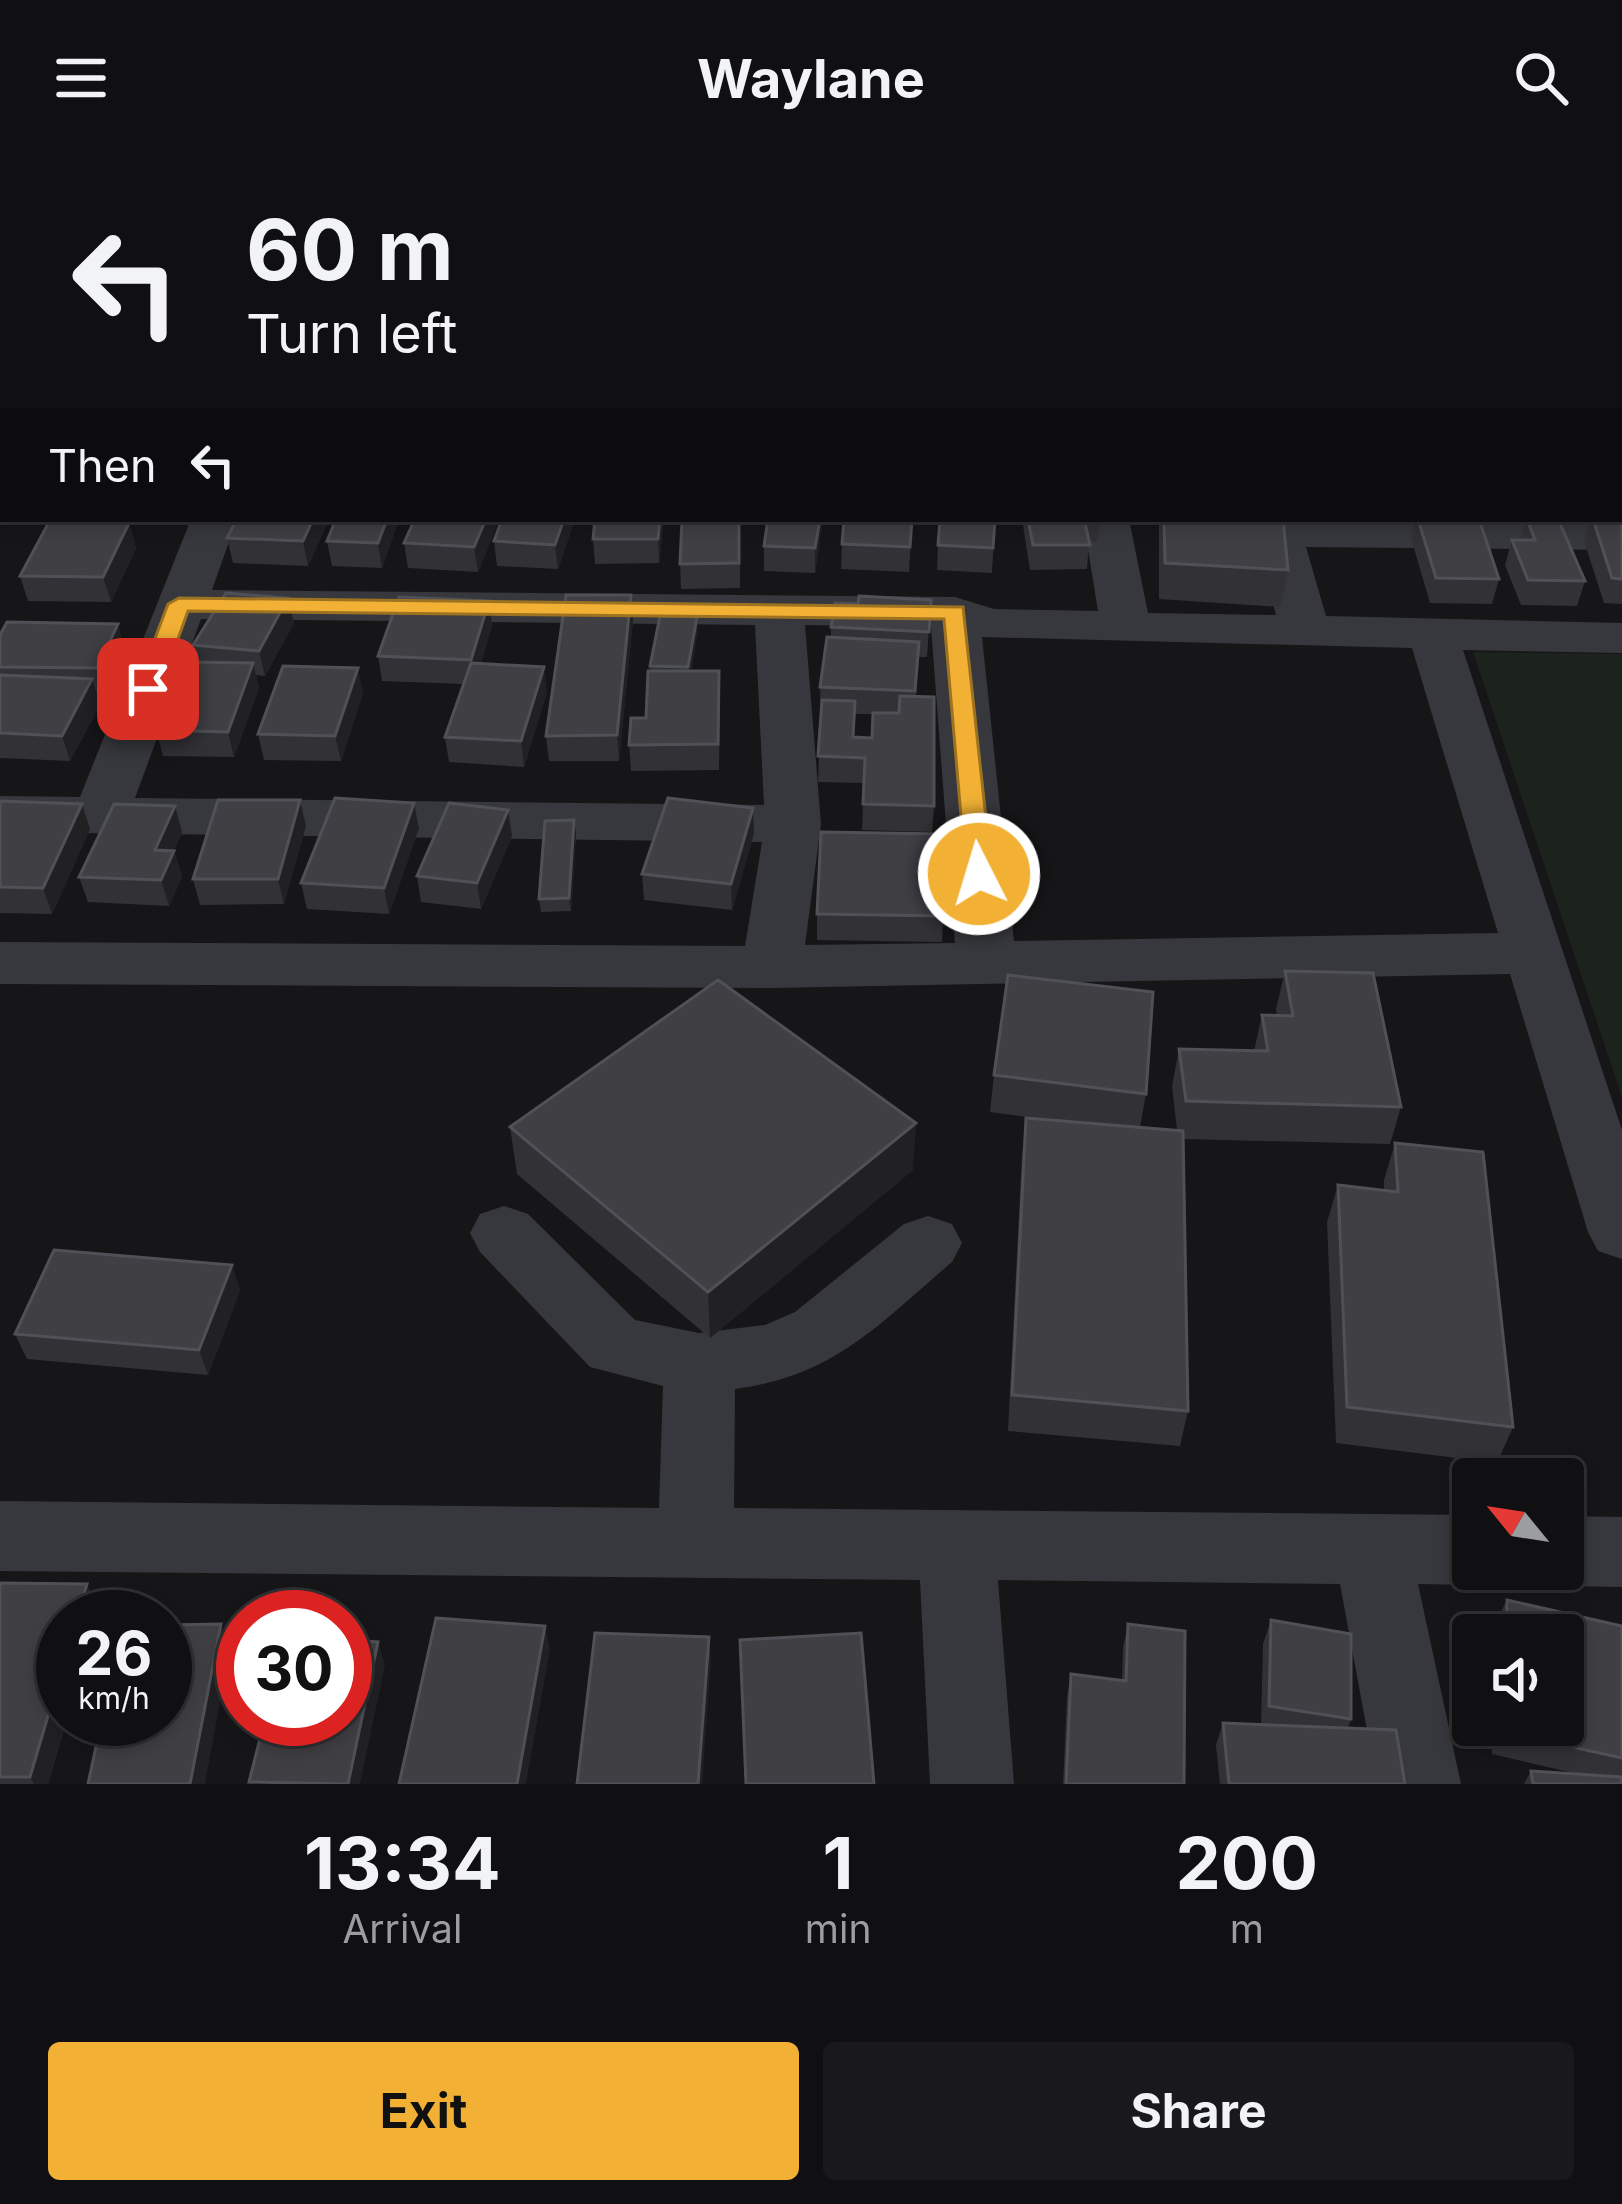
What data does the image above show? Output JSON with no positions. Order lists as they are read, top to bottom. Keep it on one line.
{"north":"top left","page":{"header":"Waylane","turn":["60 m","Turn left"],"then":"Then","speed":"26 km/h","limit":"30","eta":["13:34","Arrival","1","min","200","m"],"buttons":["Exit","Share"]}}
